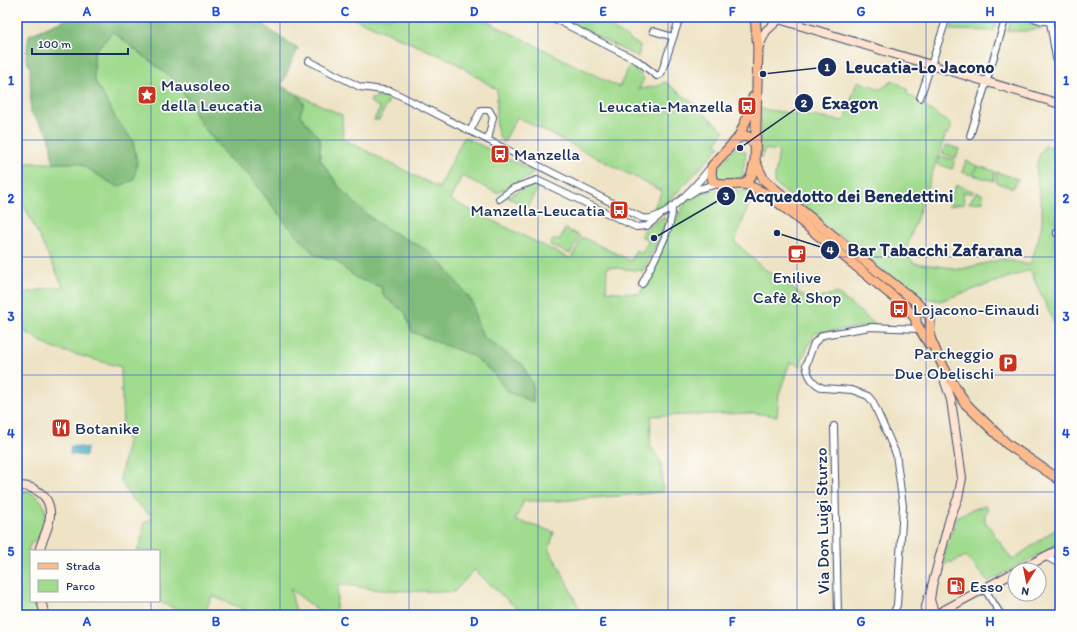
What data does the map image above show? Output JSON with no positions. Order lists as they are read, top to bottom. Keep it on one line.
{"streets":{"street":["Via Don Luigi Sturzo"]},"places":{"other":["Leucatia-Lo Jacono","Exagon","Bar Tabacchi Zafarana","Acquedotto dei Benedettini"],"place":["Mausoleo della Leucatia"],"bus stop":["Leucatia-Manzella","Manzella","Manzella-Leucatia","Lojacono-Einaudi"],"cafe":["Enilive Cafè & Shop"],"parking":["Parcheggio Due Obelischi"],"restaurant":["Botanike"],"fuel station":["Esso"]},"legend":["Strada","Parco"],"scale_bar":"100 m","north":"bottom","grid":{"columns":["A","B","C","D","E","F","G","H"],"rows":["1","2","3","4","5"]}}
